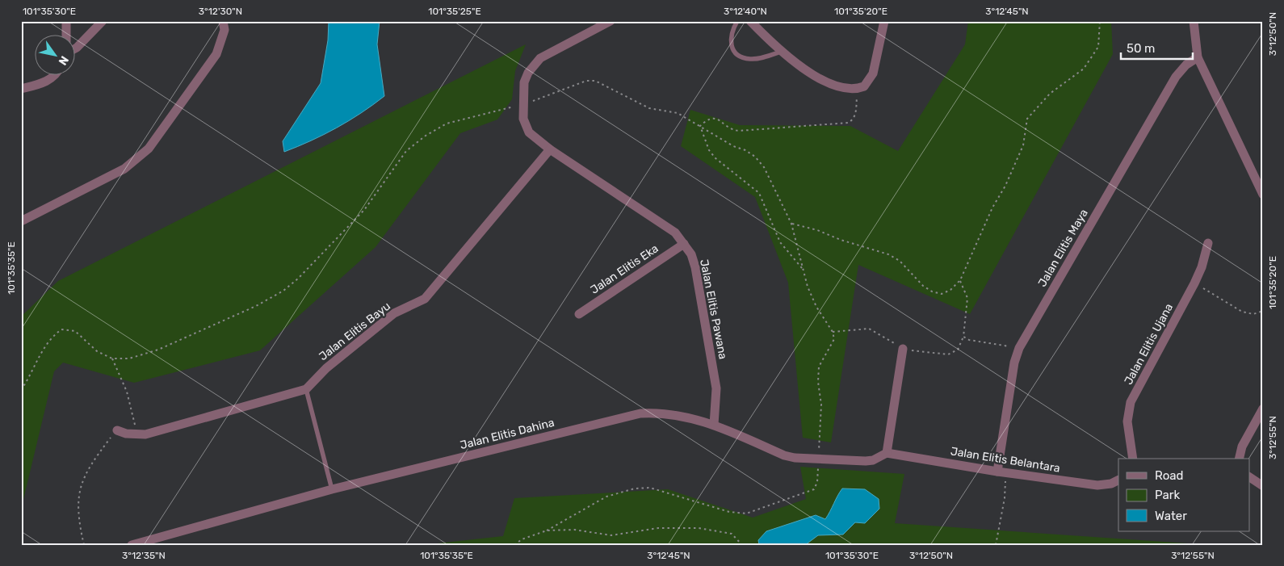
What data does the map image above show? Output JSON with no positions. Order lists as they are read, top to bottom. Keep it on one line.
{"streets":{"street":["Jalan Elitis Maya","Jalan Elitis Eka","Jalan Elitis Pawana","Jalan Elitis Bayu","Jalan Elitis Ujana","Jalan Elitis Dahina","Jalan Elitis Belantara"]},"crossings":[["Jalan Elitis Maya","Jalan Elitis Belantara"],["Jalan Elitis Eka","Jalan Elitis Pawana"],["Jalan Elitis Pawana","Jalan Elitis Bayu"],["Jalan Elitis Pawana","Jalan Elitis Dahina"],["Jalan Elitis Dahina","Jalan Elitis Belantara"]],"legend":["Road","Park","Water"],"scale_bar":"50 m","north":"bottom right","coordinates":["101°35'30\"E","3°12'30\"N","101°35'25\"E","3°12'40\"N","101°35'20\"E","3°12'45\"N","3°12'50\"N","101°35'35\"E","3°12'55\"N","3°12'35\"N"]}
